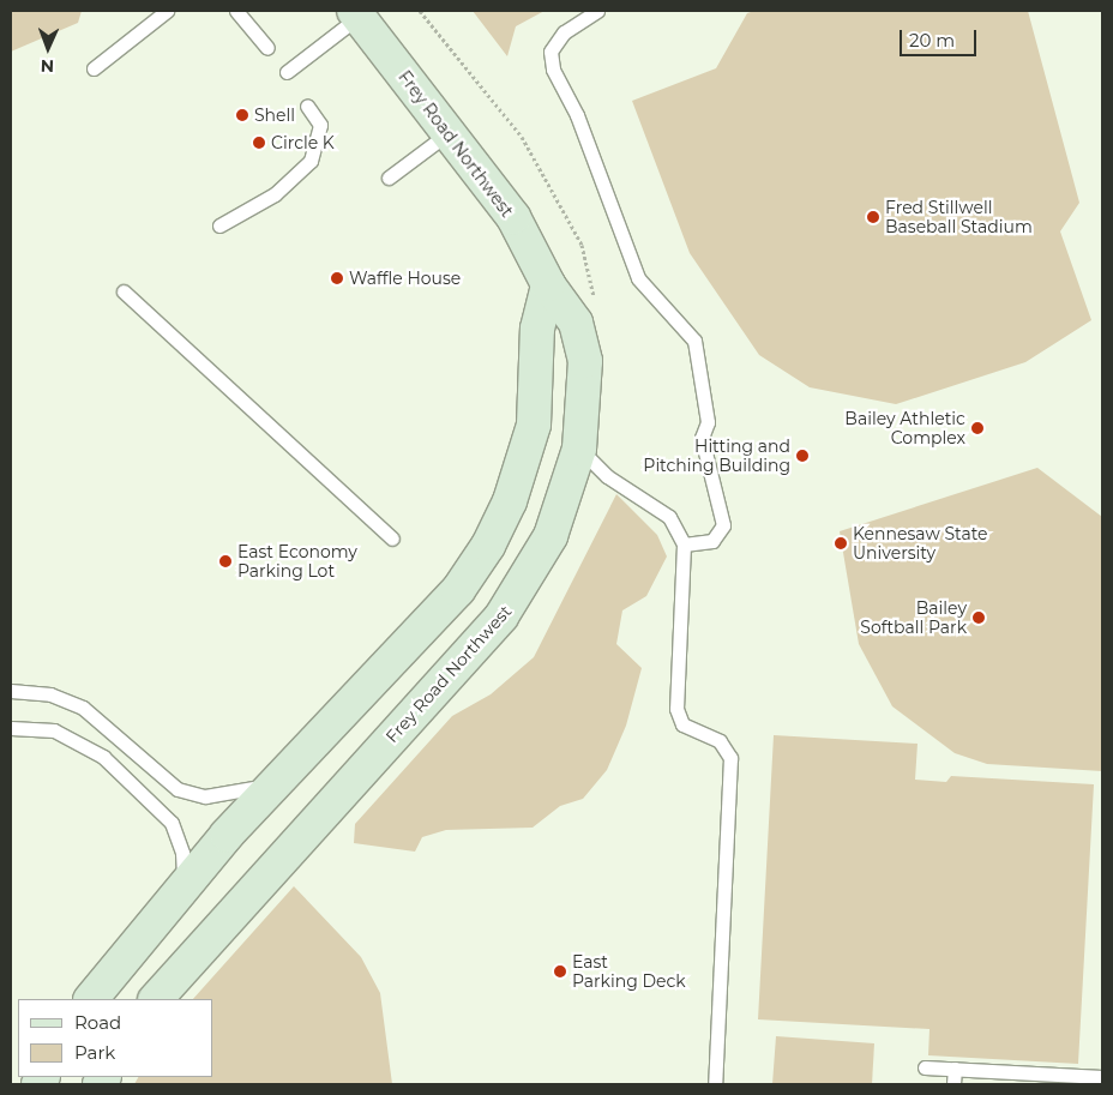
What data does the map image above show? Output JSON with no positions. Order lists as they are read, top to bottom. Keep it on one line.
{"streets":{"main road":["Frey Road Northwest"]},"places":["Shell","Circle K","Fred Stillwell Baseball Stadium","Waffle House","Bailey Athletic Complex","Hitting and Pitching Building","Kennesaw State University","East Economy Parking Lot","Bailey Softball Park","East Parking Deck"],"legend":["Road","Park"],"scale_bar":"20 m","north":"bottom"}
